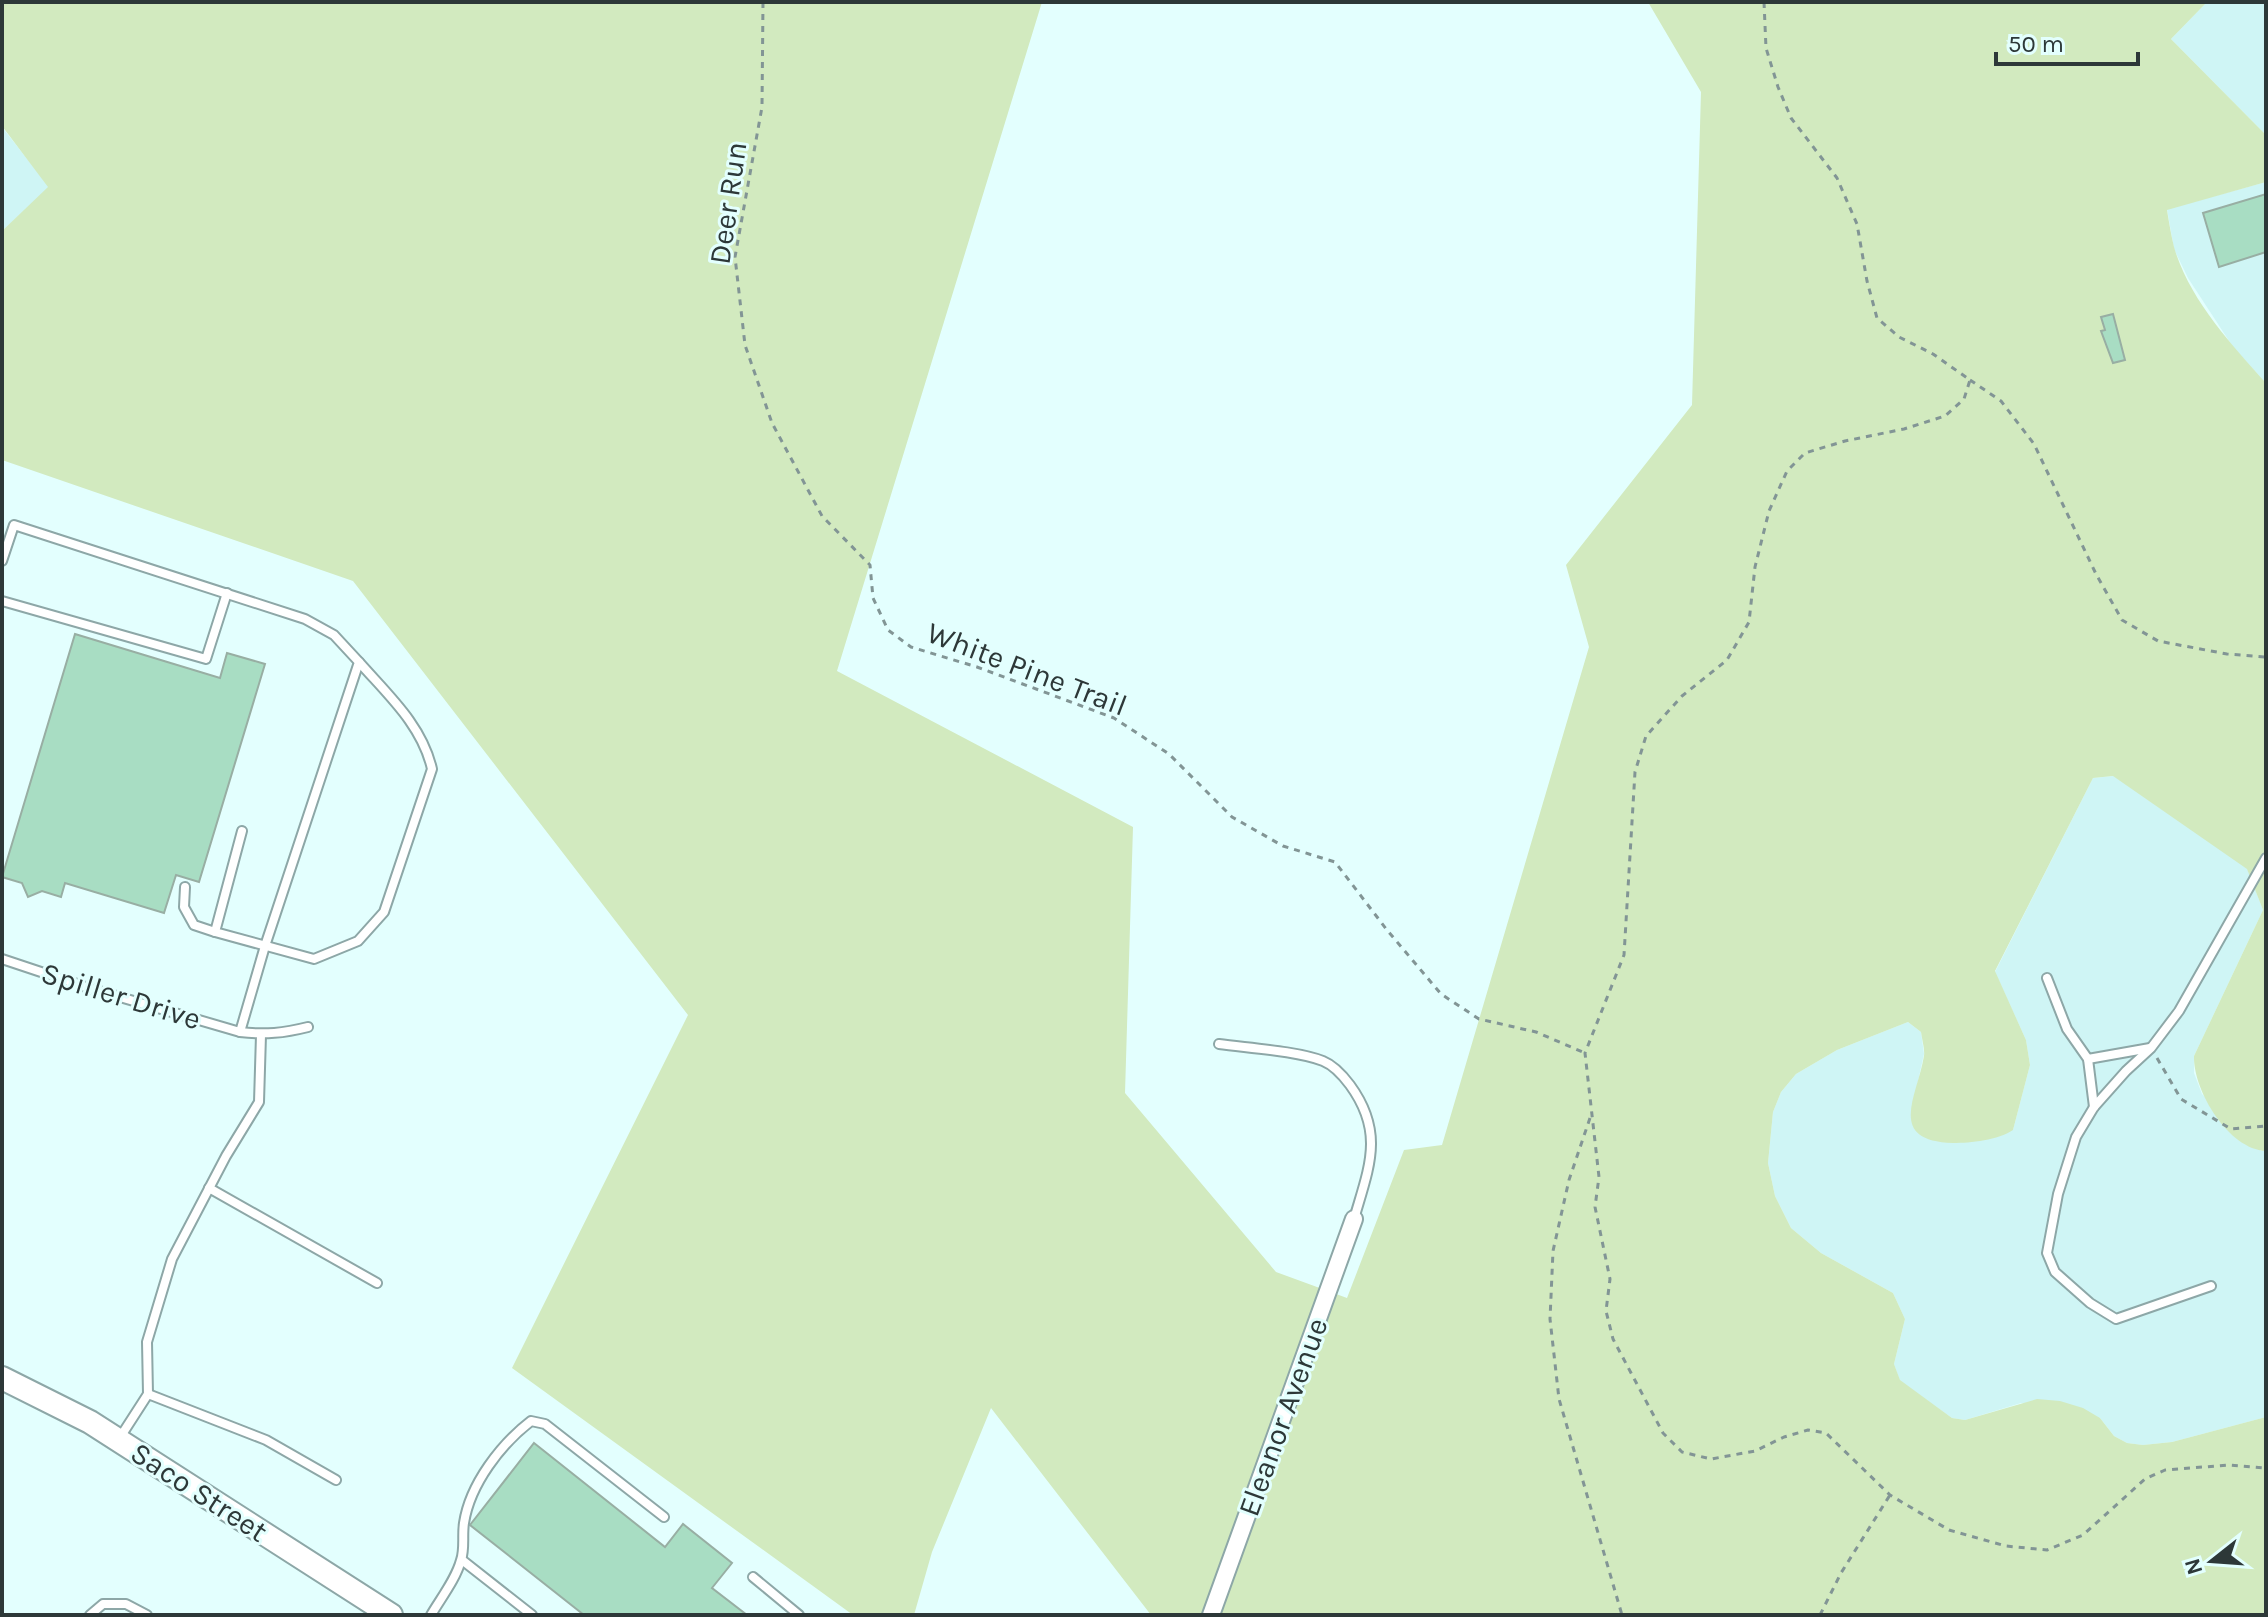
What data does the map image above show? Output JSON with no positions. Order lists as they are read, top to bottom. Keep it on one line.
{"streets":{"main road":["Saco Street"],"street":["Eleanor Avenue"],"lane":["Spiller Drive"],"path":["Deer Run","White Pine Trail"]},"crossings":[["Deer Run","White Pine Trail"]],"scale_bar":"50 m","north":"left"}
